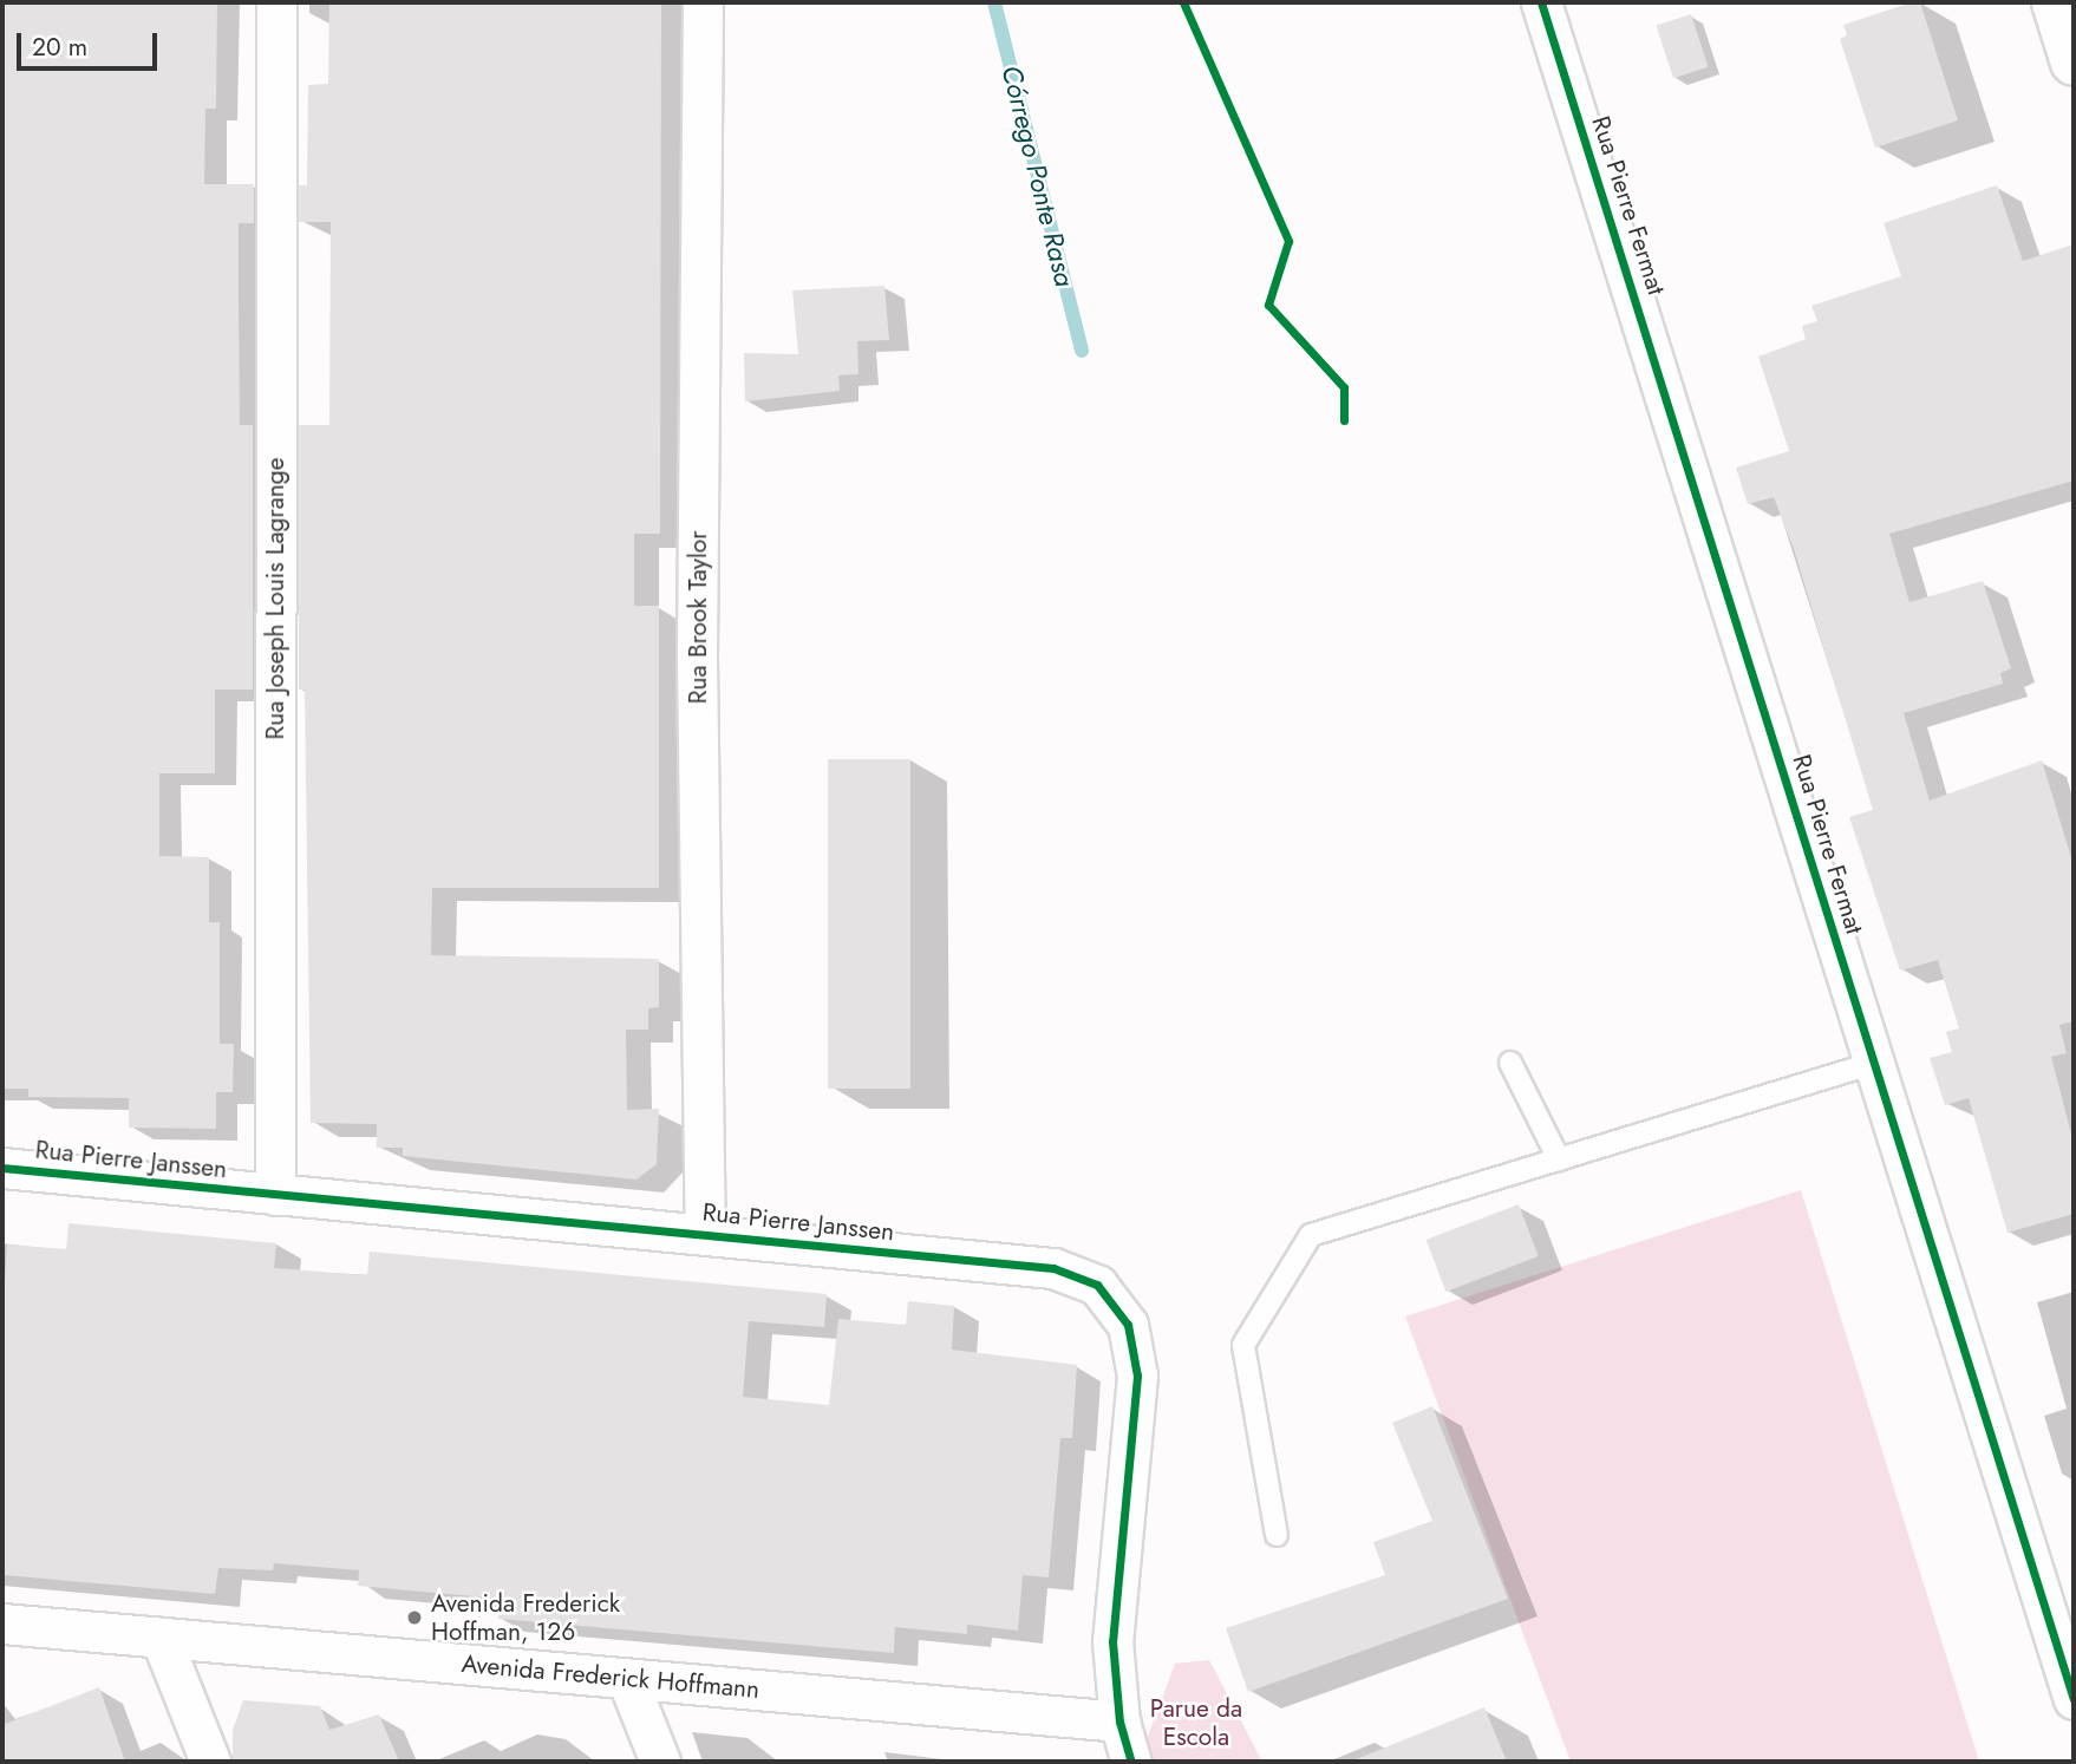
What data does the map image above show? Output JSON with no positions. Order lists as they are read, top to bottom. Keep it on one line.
{"streets":{"street":["Rua Pierre Fermat","Rua Joseph Louis Lagrange","Rua Brook Taylor","Rua Pierre Janssen","Avenida Frederick Hoffmann"]},"crossings":[["Rua Joseph Louis Lagrange","Rua Pierre Janssen"],["Rua Brook Taylor","Rua Pierre Janssen"],["Rua Pierre Janssen","Avenida Frederick Hoffmann"]],"water":["Córrego Ponte Rasa"],"parks":["Parue da Escola"],"places":["Avenida Frederick Hoffman, 126"],"scale_bar":"20 m"}
